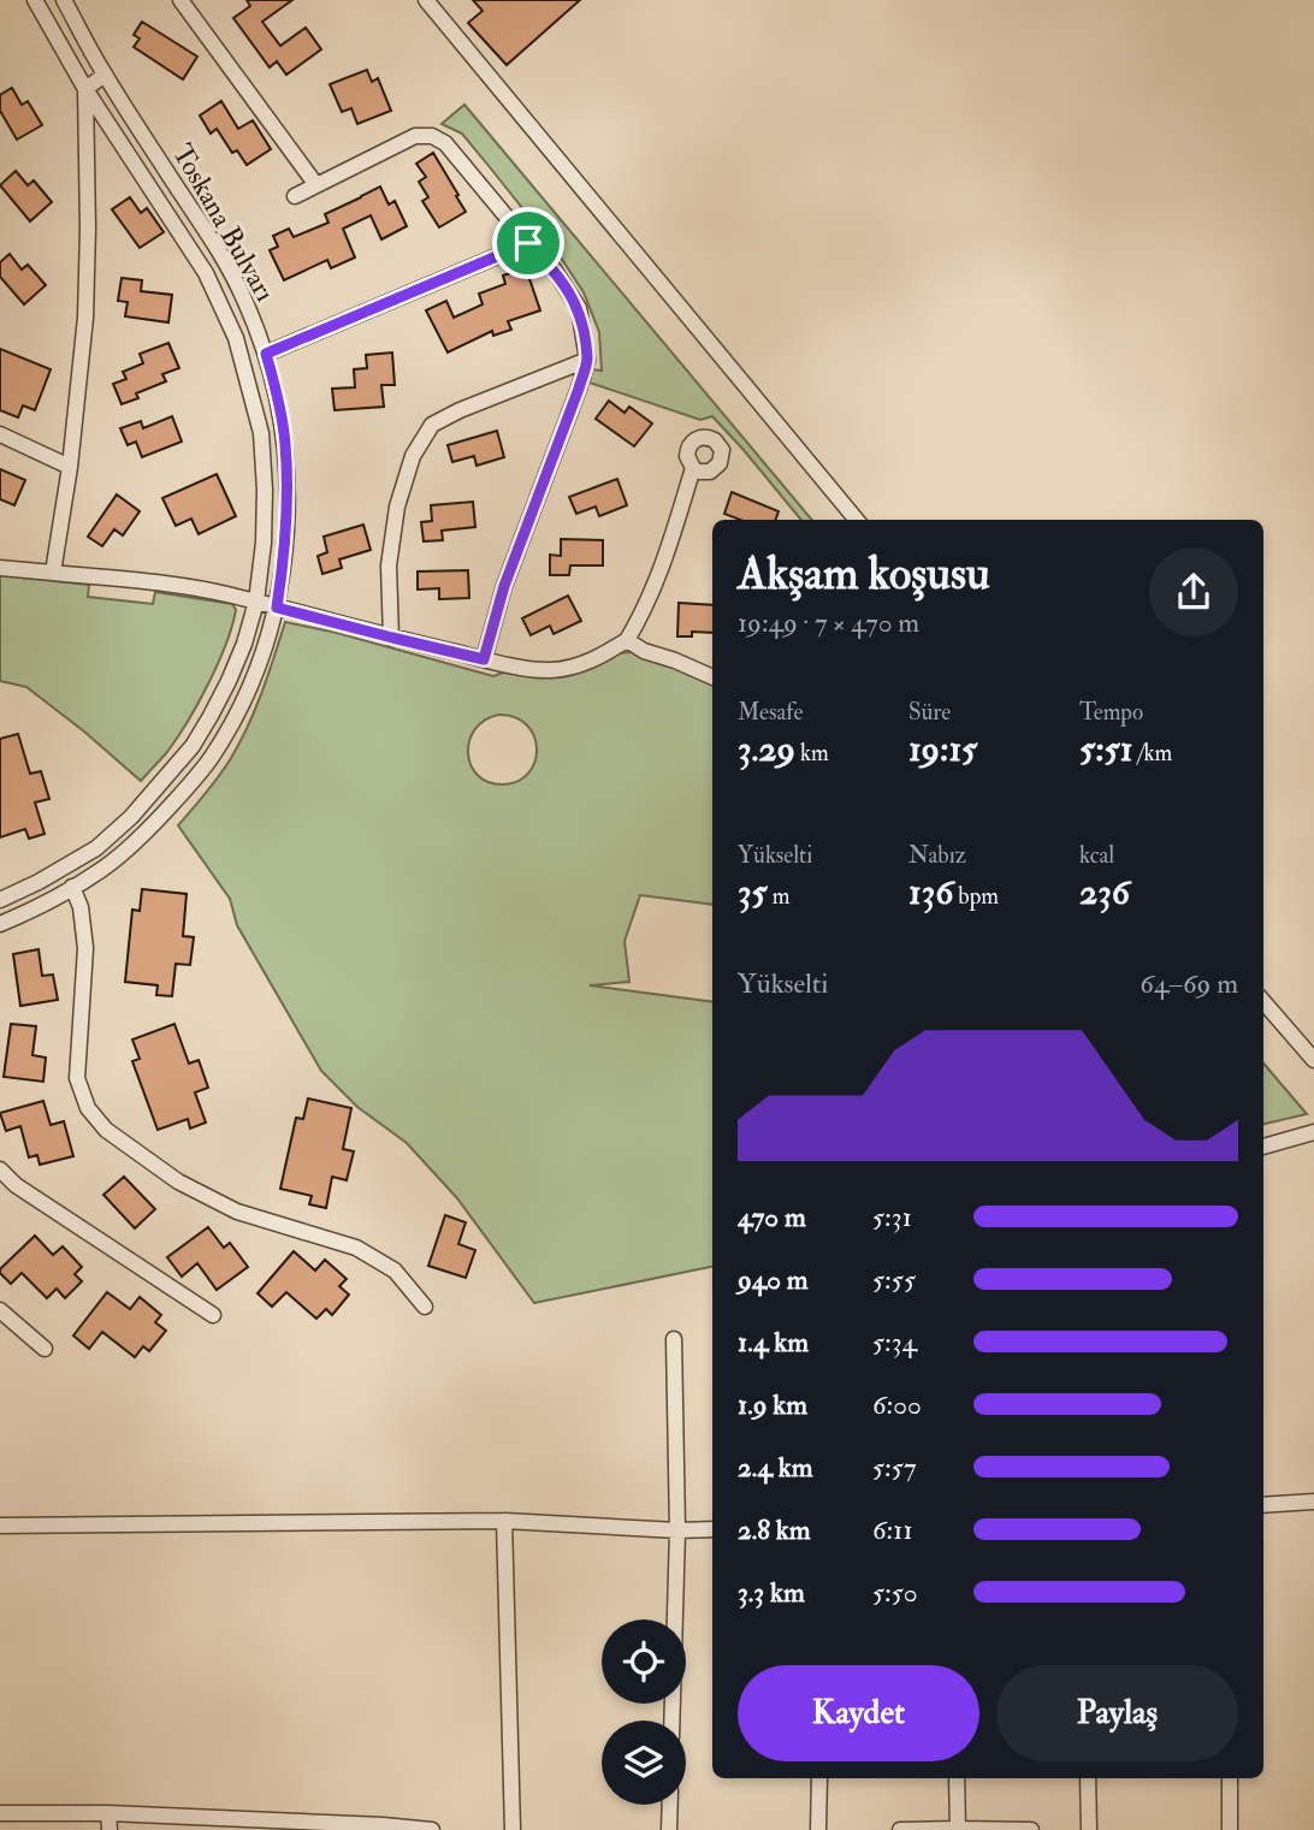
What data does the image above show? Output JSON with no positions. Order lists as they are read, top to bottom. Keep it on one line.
{"streets":{"street":["Toskana Bulvarı"]},"page":{"heading":["Akşam koşusu","19:49 · 7 × 470 m"],"stats":[["Mesafe","3.29 km"],["Süre","19:15"],["Tempo","5:51 /km"],["Yükselti","35 m"],["Nabız","136 bpm"],["kcal","236"]],"chart":["Yükselti","64–69 m"],"list":[{"name":"470 m","note":"5:31"},{"name":"940 m","note":"5:55"},{"name":"1.4 km","note":"5:34"},{"name":"1.9 km","note":"6:00"},{"name":"2.4 km","note":"5:57"},{"name":"2.8 km","note":"6:11"},{"name":"3.3 km","note":"5:50"}],"buttons":["Kaydet","Paylaş"]}}
